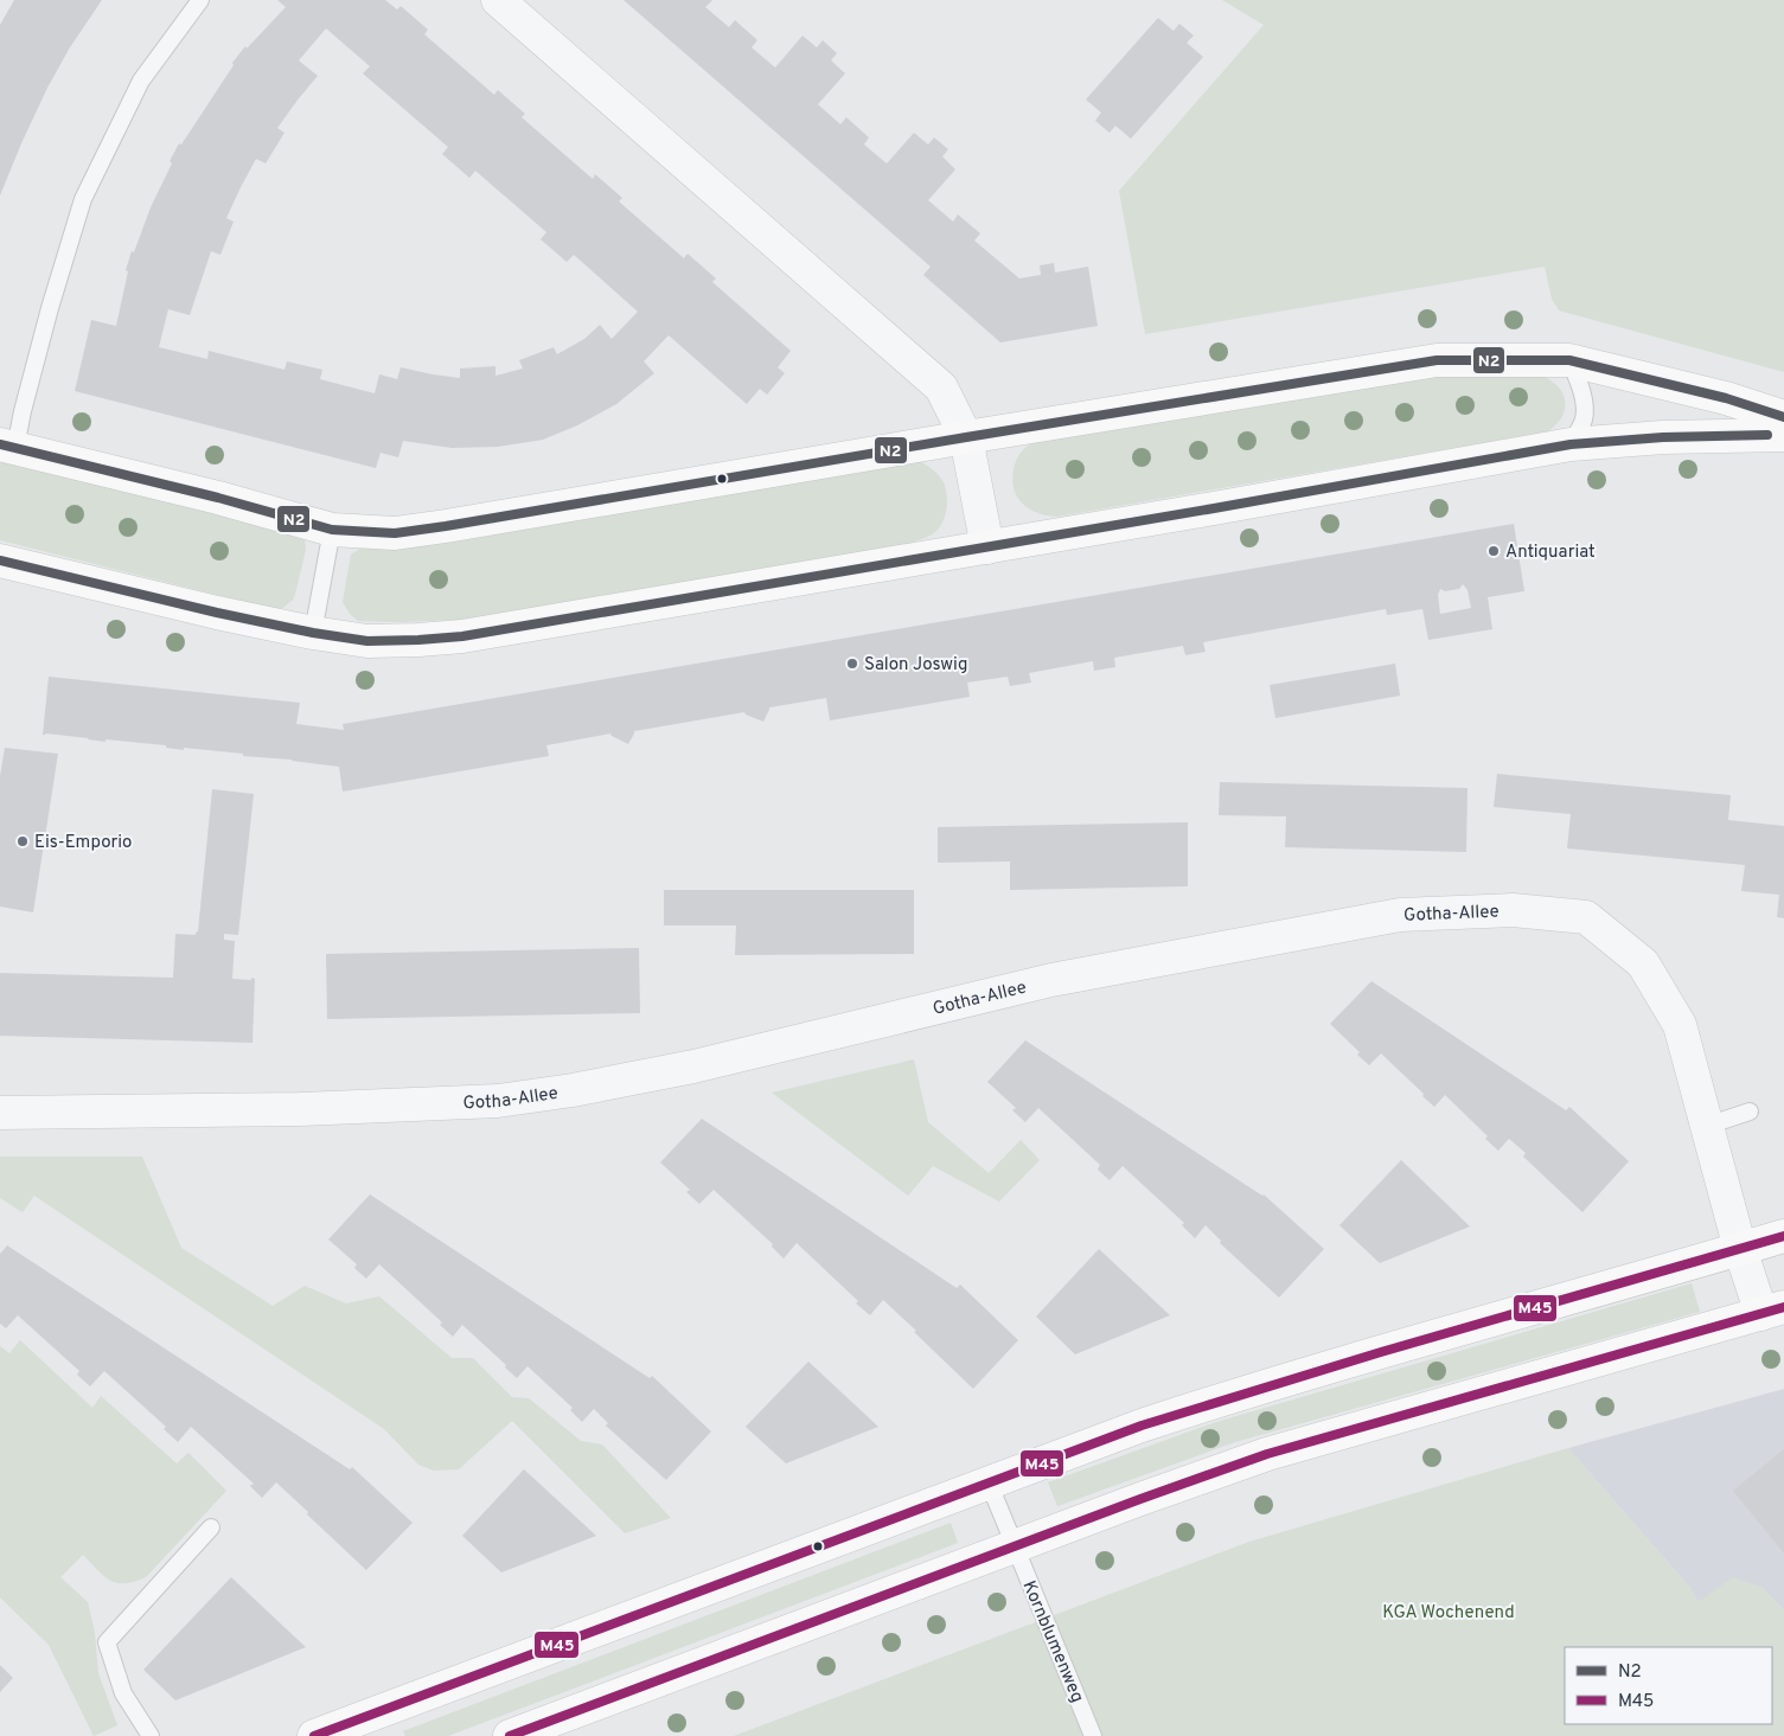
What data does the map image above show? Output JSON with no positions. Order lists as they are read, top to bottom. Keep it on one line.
{"streets":{"street":["Gotha-Allee"],"lane":["Kornblumenweg"]},"parks":["KGA Wochenend"],"places":["Antiquariat","Salon Joswig","Eis-Emporio"],"lines":["transit line N2","transit line M45"],"legend":["N2","M45"]}
